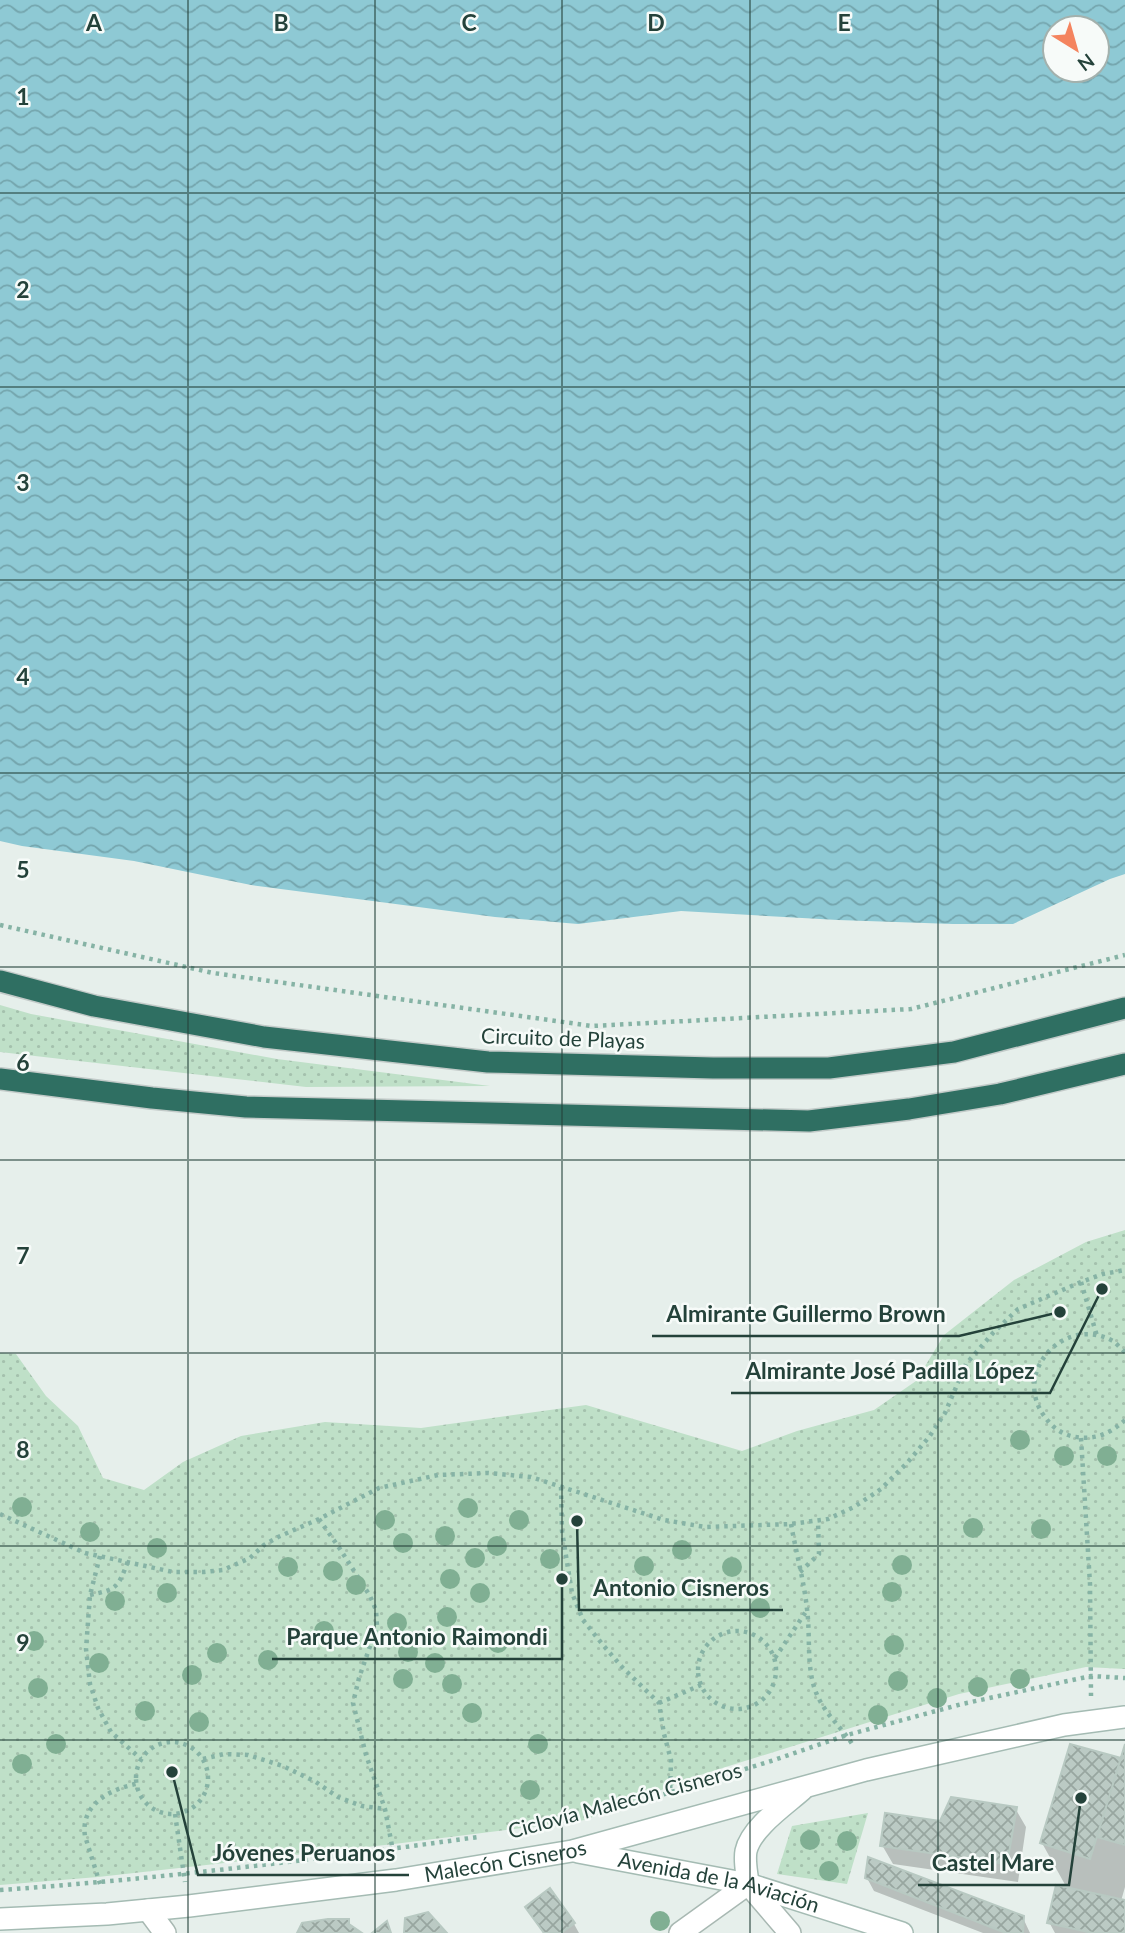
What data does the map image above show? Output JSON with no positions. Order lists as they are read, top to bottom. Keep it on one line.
{"streets":{"highway":["Circuito de Playas"],"main road":["Malecón Cisneros","Avenida de la Aviación"]},"crossings":[["Malecón Cisneros","Avenida de la Aviación"]],"places":["Almirante José Padilla López","Almirante Guillermo Brown","Antonio Cisneros","Parque Antonio Raimondi","Jóvenes Peruanos","Castel Mare"],"north":"bottom right","grid":{"columns":["A","B","C","D","E"],"rows":["1","2","3","4","5","6","7","8","9"]}}
